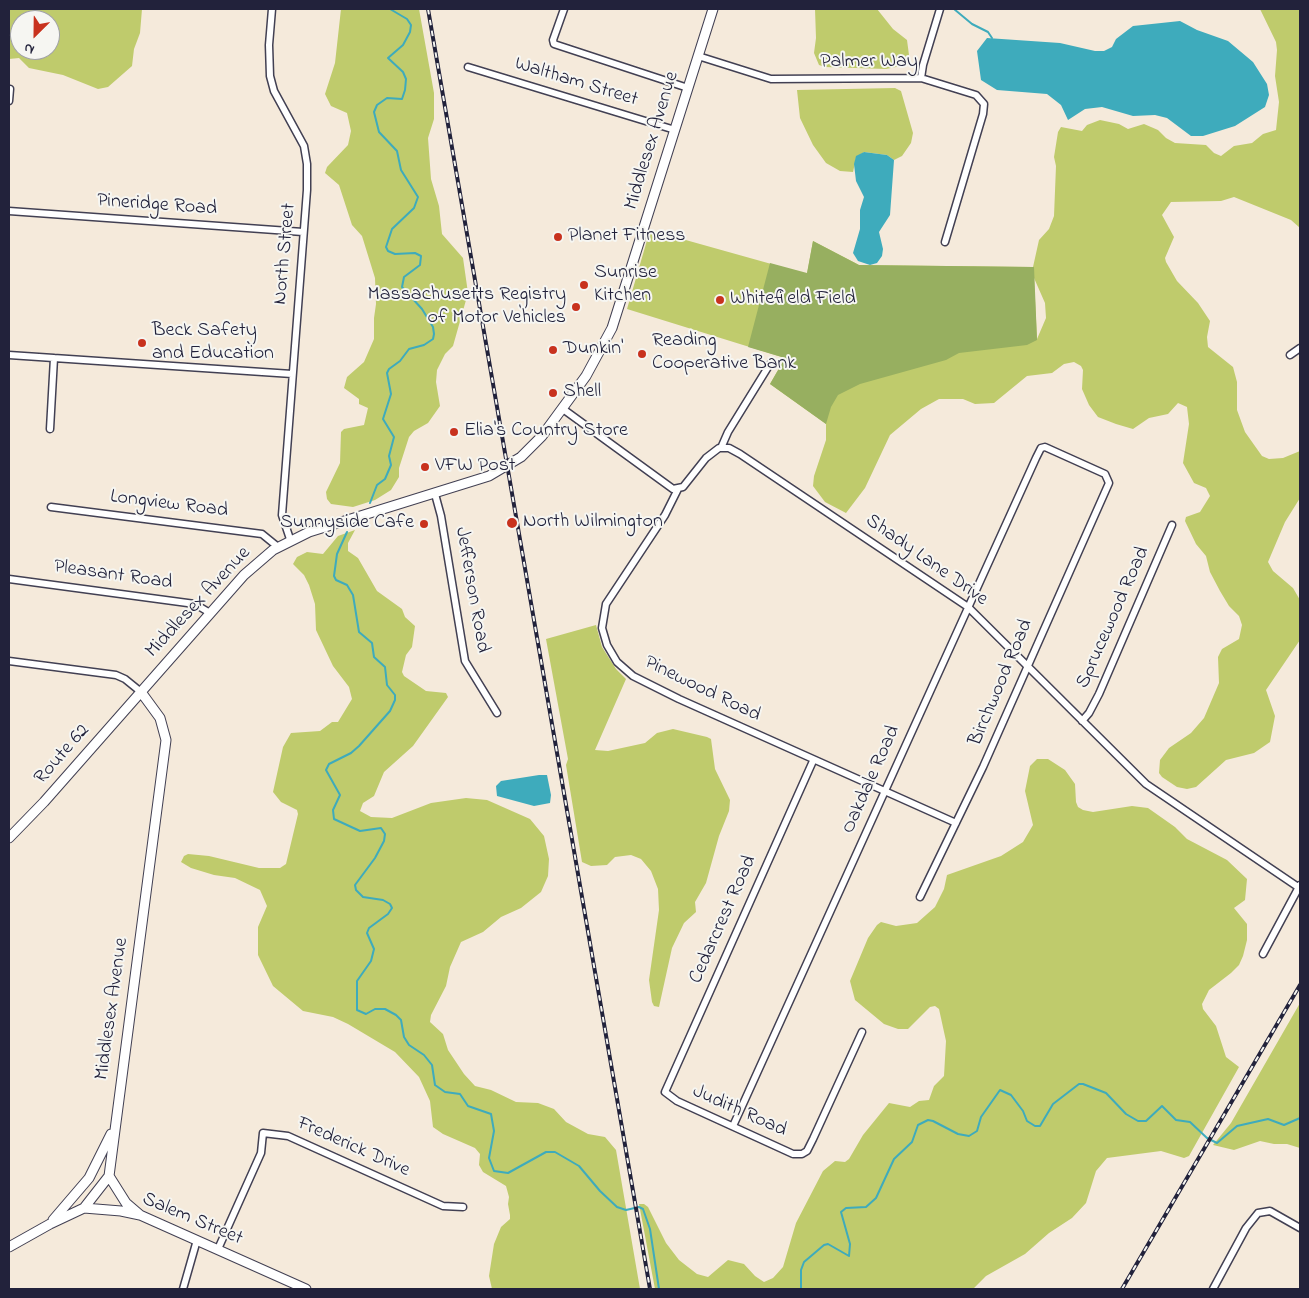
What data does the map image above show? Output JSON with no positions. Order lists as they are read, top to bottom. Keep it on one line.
{"streets":{"main road":["Middlesex Avenue","Route 62","Salem Street"],"street":["Palmer Way","Waltham Street","Pineridge Road","North Street","Longview Road","Shady Lane Drive","Pleasant Road","Jefferson Road","Sprucewood Road","Birchwood Road","Pinewood Road","Oakdale Road","Cedarcrest Road","Judith Road","Frederick Drive"]},"crossings":[["Palmer Way","Middlesex Avenue"],["Waltham Street","Middlesex Avenue"],["Middlesex Avenue","North Street"],["Middlesex Avenue","Longview Road"],["Middlesex Avenue","Pleasant Road"],["Middlesex Avenue","Jefferson Road"],["Middlesex Avenue","Route 62"],["Middlesex Avenue","Salem Street"],["Pineridge Road","North Street"],["Shady Lane Drive","Sprucewood Road"],["Shady Lane Drive","Birchwood Road"],["Shady Lane Drive","Oakdale Road"],["Birchwood Road","Pinewood Road"],["Birchwood Road","Oakdale Road"],["Pinewood Road","Oakdale Road"],["Pinewood Road","Cedarcrest Road"],["Oakdale Road","Judith Road"],["Cedarcrest Road","Judith Road"],["Frederick Drive","Salem Street"]],"places":["Planet Fitness","Sunrise Kitchen","Whitefield Field","Massachusetts Registry of Motor Vehicles","Beck Safety and Education","Dunkin'","Reading Cooperative Bank","Shell","Elia's Country Store","VFW Post","North Wilmington","Sunnyside Cafe"],"north":"bottom left"}
